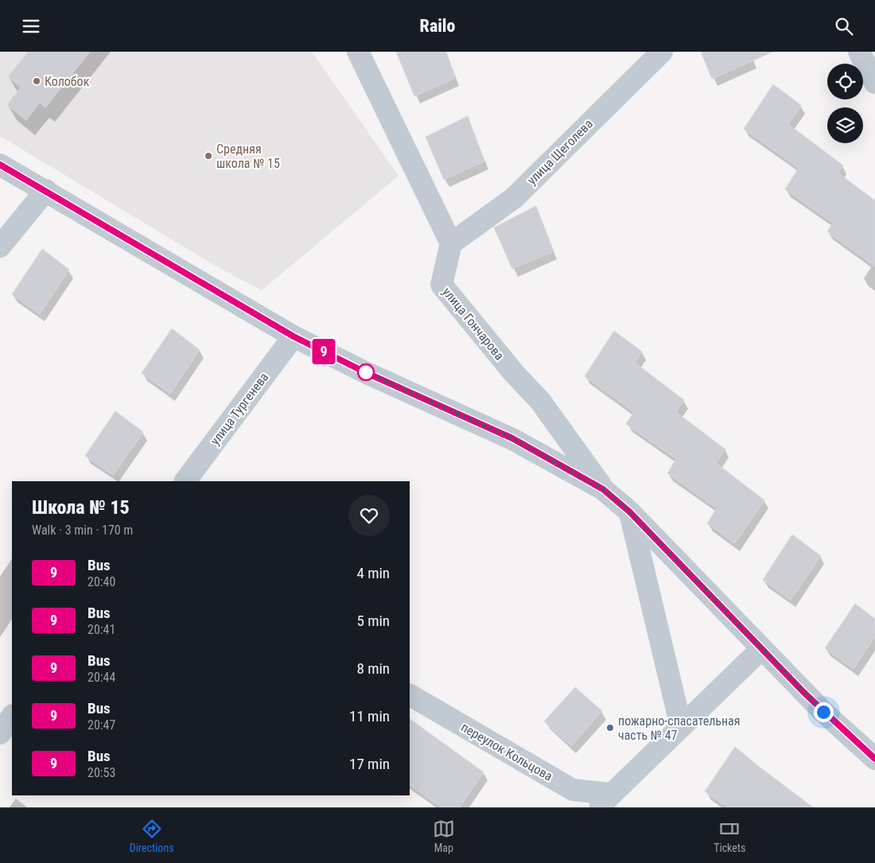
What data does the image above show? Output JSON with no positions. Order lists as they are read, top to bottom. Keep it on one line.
{"streets":{"street":["улица Щеголева","улица Гончарова","улица Тургенева","переулок Кольцова"]},"crossings":[["улица Щеголева","улица Гончарова"],["улица Гончарова","улица Тургенева"]],"places":["Колобок","Средняя школа № 15","пожарно-спасательная часть № 47"],"lines":["bus line 9"],"page":{"header":"Railo","on_map":"9","heading":["Школа № 15","Walk · 3 min · 170 m"],"list":[{"mark":"9","name":"Bus","note":"20:40","value":"4 min"},{"mark":"9","name":"Bus","note":"20:41","value":"5 min"},{"mark":"9","name":"Bus","note":"20:44","value":"8 min"},{"mark":"9","name":"Bus","note":"20:47","value":"11 min"},{"mark":"9","name":"Bus","note":"20:53","value":"17 min"}],"tabs":["Directions","Map","Tickets"]}}
